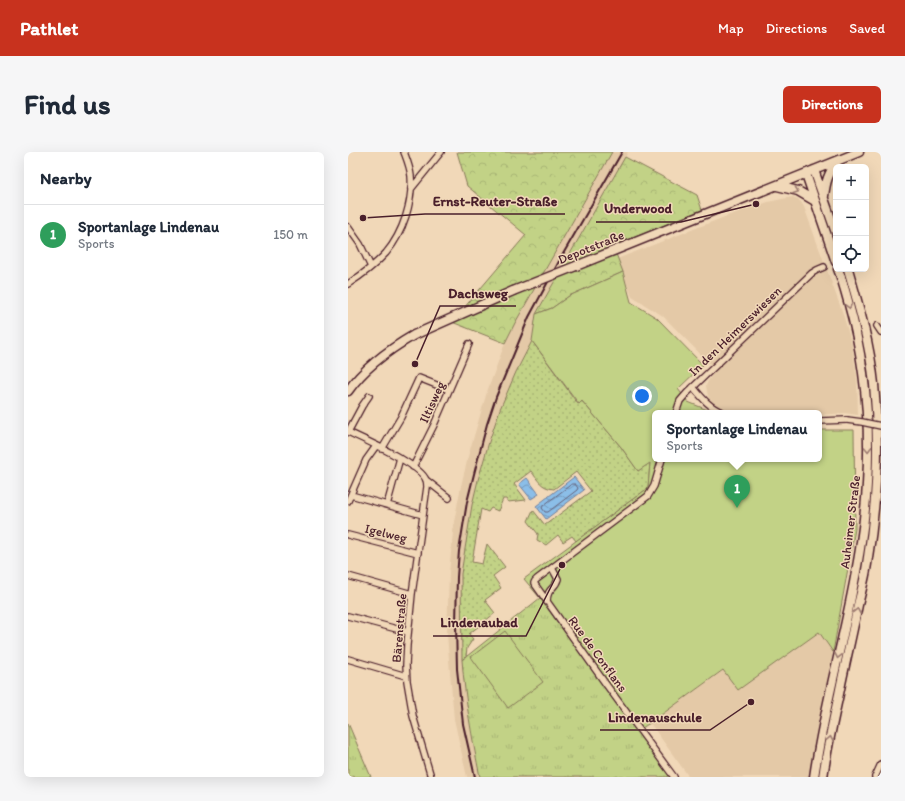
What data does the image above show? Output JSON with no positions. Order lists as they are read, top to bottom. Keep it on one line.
{"streets":{"main road":["Depotstraße","Auheimer Straße"],"street":["In den Heimerswiesen","Iltisweg","Igelweg","Bärenstraße","Rue de Conflans"]},"crossings":[["Igelweg","Bärenstraße"]],"places":["Underwood","Ernst-Reuter-Straße","Dachsweg","Lindenaubad","Lindenauschule"],"page":{"header":"Pathlet","nav":["Map","Directions","Saved"],"buttons":"Directions","title":"Find us","heading":"Nearby","map_buttons":["+","−"],"list":[{"mark":"1","name":"Sportanlage Lindenau","note":"Sports","value":"150 m"}],"popup":["Sportanlage Lindenau","Sports"],"pins":"1"}}
